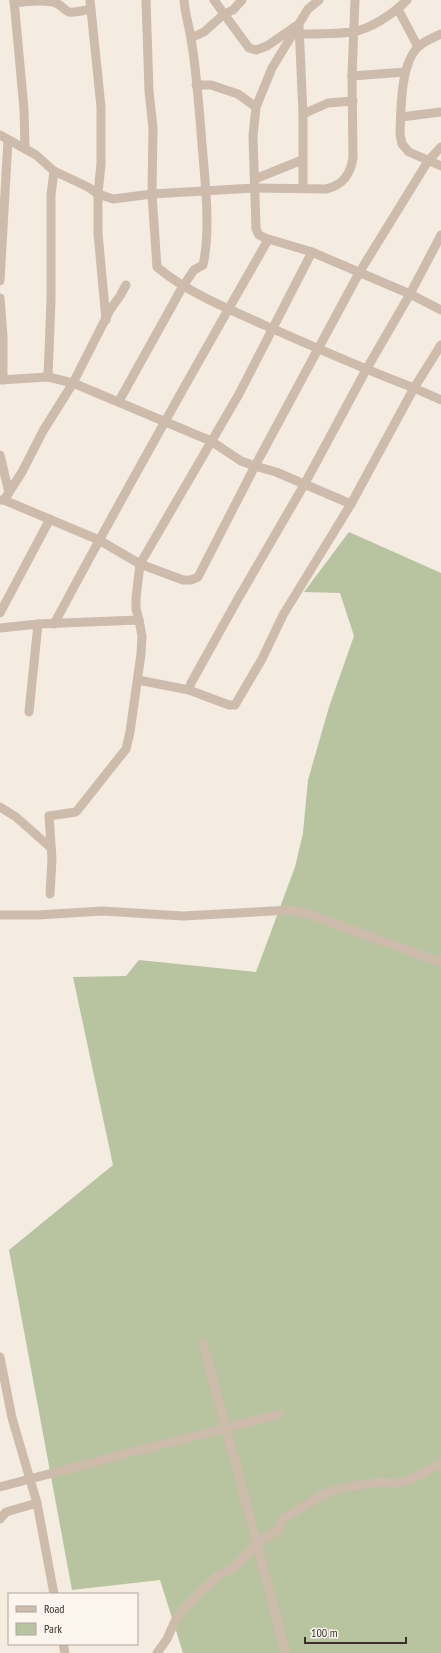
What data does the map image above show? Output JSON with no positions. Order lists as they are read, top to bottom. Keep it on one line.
{"legend":["Road","Park"],"scale_bar":"100 m"}
